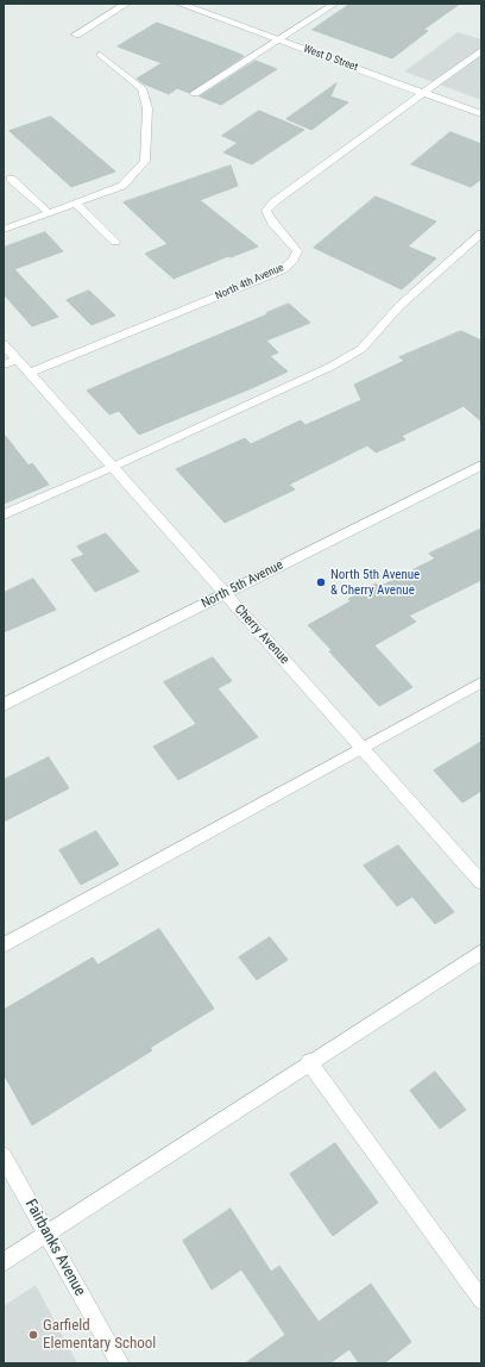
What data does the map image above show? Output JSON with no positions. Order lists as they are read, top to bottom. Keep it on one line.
{"streets":{"street":["West D Street","North 4th Avenue","North 5th Avenue","Cherry Avenue","Fairbanks Avenue"]},"crossings":[["West D Street","North 4th Avenue"],["North 4th Avenue","Cherry Avenue"],["North 5th Avenue","Cherry Avenue"]],"places":["North 5th Avenue & Cherry Avenue","Garfield Elementary School"]}
